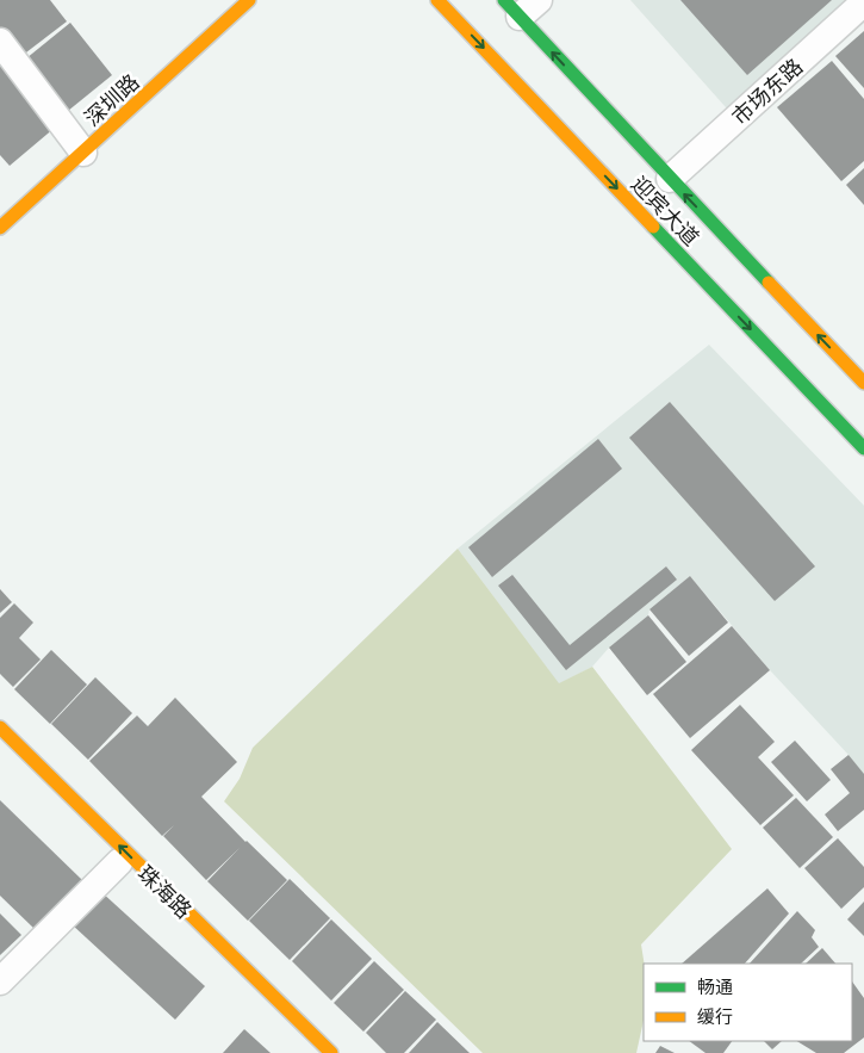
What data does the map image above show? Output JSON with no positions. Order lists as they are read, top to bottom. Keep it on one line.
{"streets":{"main road":["深圳路","迎宾大道","珠海路"],"street":["市场东路"]},"crossings":[["市场东路","迎宾大道"]],"one_way":["珠海路"],"legend":["畅通","缓行"]}
